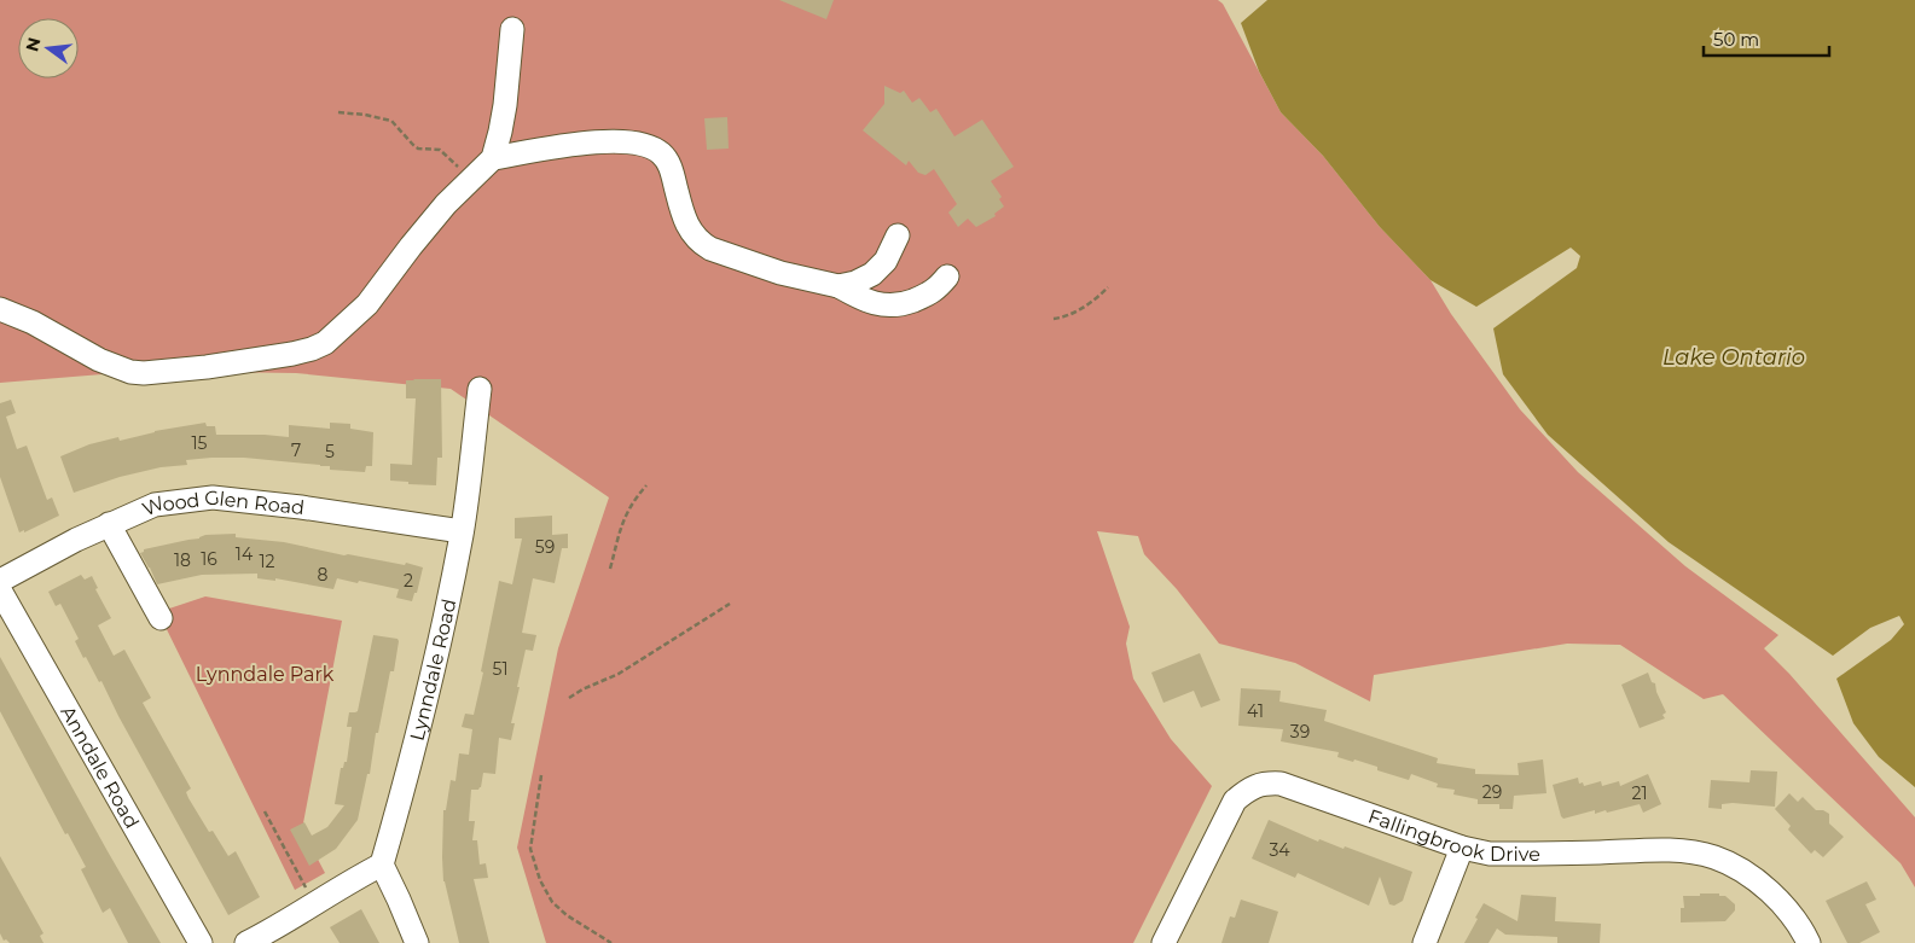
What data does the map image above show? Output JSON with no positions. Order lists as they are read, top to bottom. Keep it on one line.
{"streets":{"street":["Wood Glen Road","Lynndale Road","Anndale Road","Fallingbrook Drive"]},"crossings":[["Wood Glen Road","Lynndale Road"]],"water":["Lake Ontario"],"parks":["Lynndale Park"],"house_numbers":["15","7","5","59","14","16","18","12","8","2","51","41","39","29","21","34"],"scale_bar":"50 m","north":"left"}
